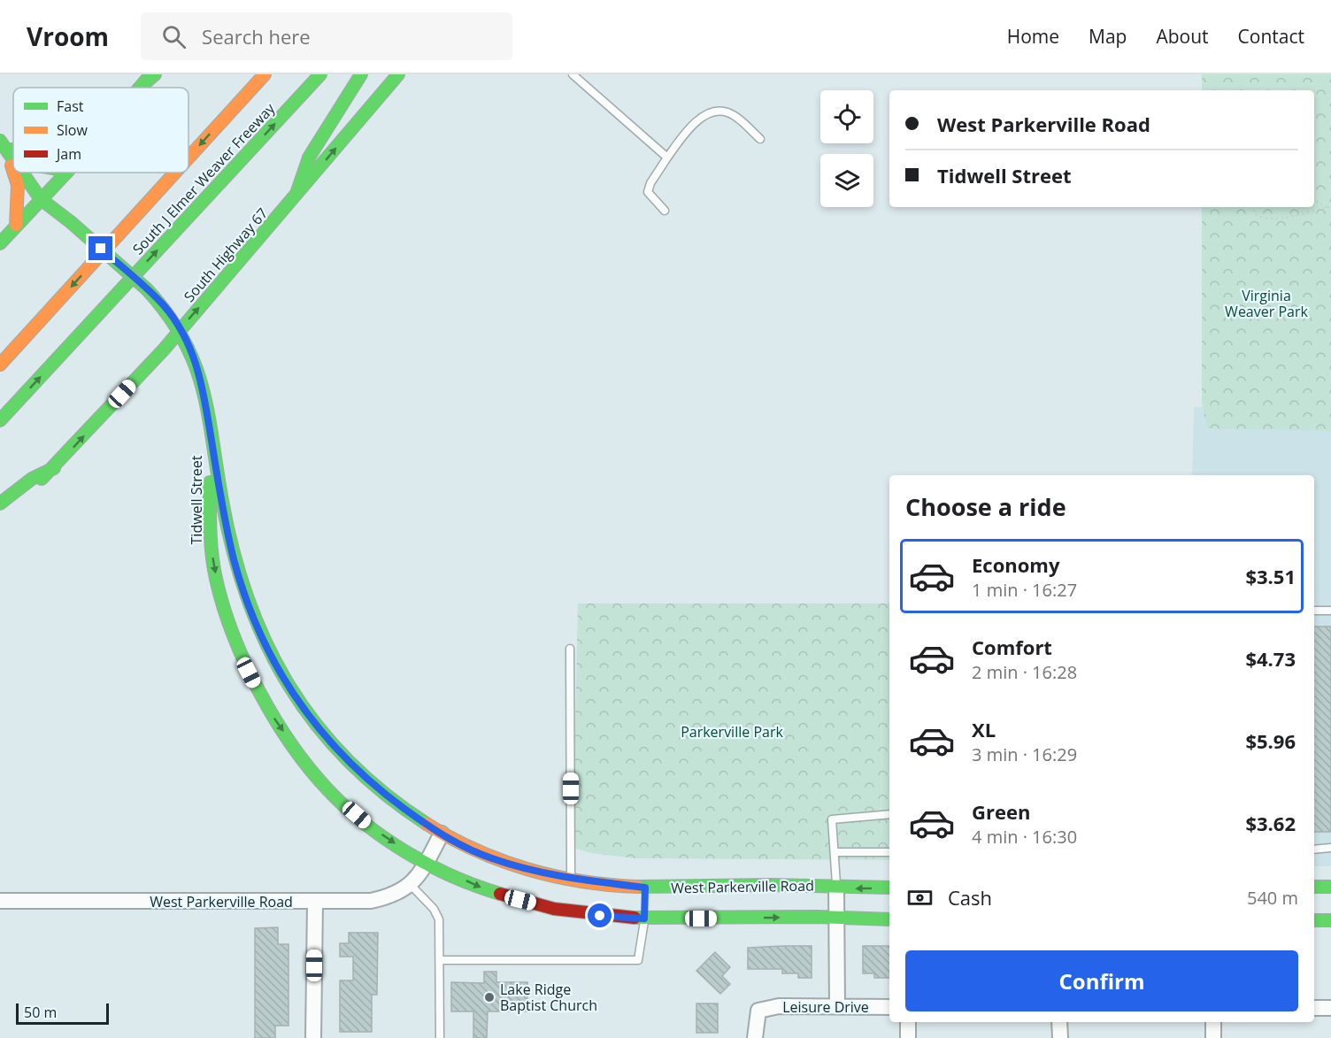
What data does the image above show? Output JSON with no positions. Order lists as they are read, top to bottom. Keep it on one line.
{"streets":{"main road":["South J Elmer Weaver Freeway","South Highway 67","Tidwell Street","West Parkerville Road"],"street":["Leisure Drive"]},"crossings":[["South Highway 67","Tidwell Street"],["Tidwell Street","West Parkerville Road"]],"one_way":["South Highway 67"],"parks":["Virginia Weaver Park","Parkerville Park"],"places":["Lake Ridge Baptist Church"],"legend":["Fast","Slow","Jam"],"scale_bar":"50 m","page":{"header":"Vroom","search":"Search here","nav":["Home","Map","About","Contact"],"banner":["West Parkerville Road","Tidwell Street"],"heading":"Choose a ride","list":[{"name":"Economy","note":"1 min · 16:27","value":"$3.51"},{"name":"Comfort","note":"2 min · 16:28","value":"$4.73"},{"name":"XL","note":"3 min · 16:29","value":"$5.96"},{"name":"Green","note":"4 min · 16:30","value":"$3.62"}],"pay":["Cash","540 m"],"buttons":"Confirm","scale":"50 m"}}
